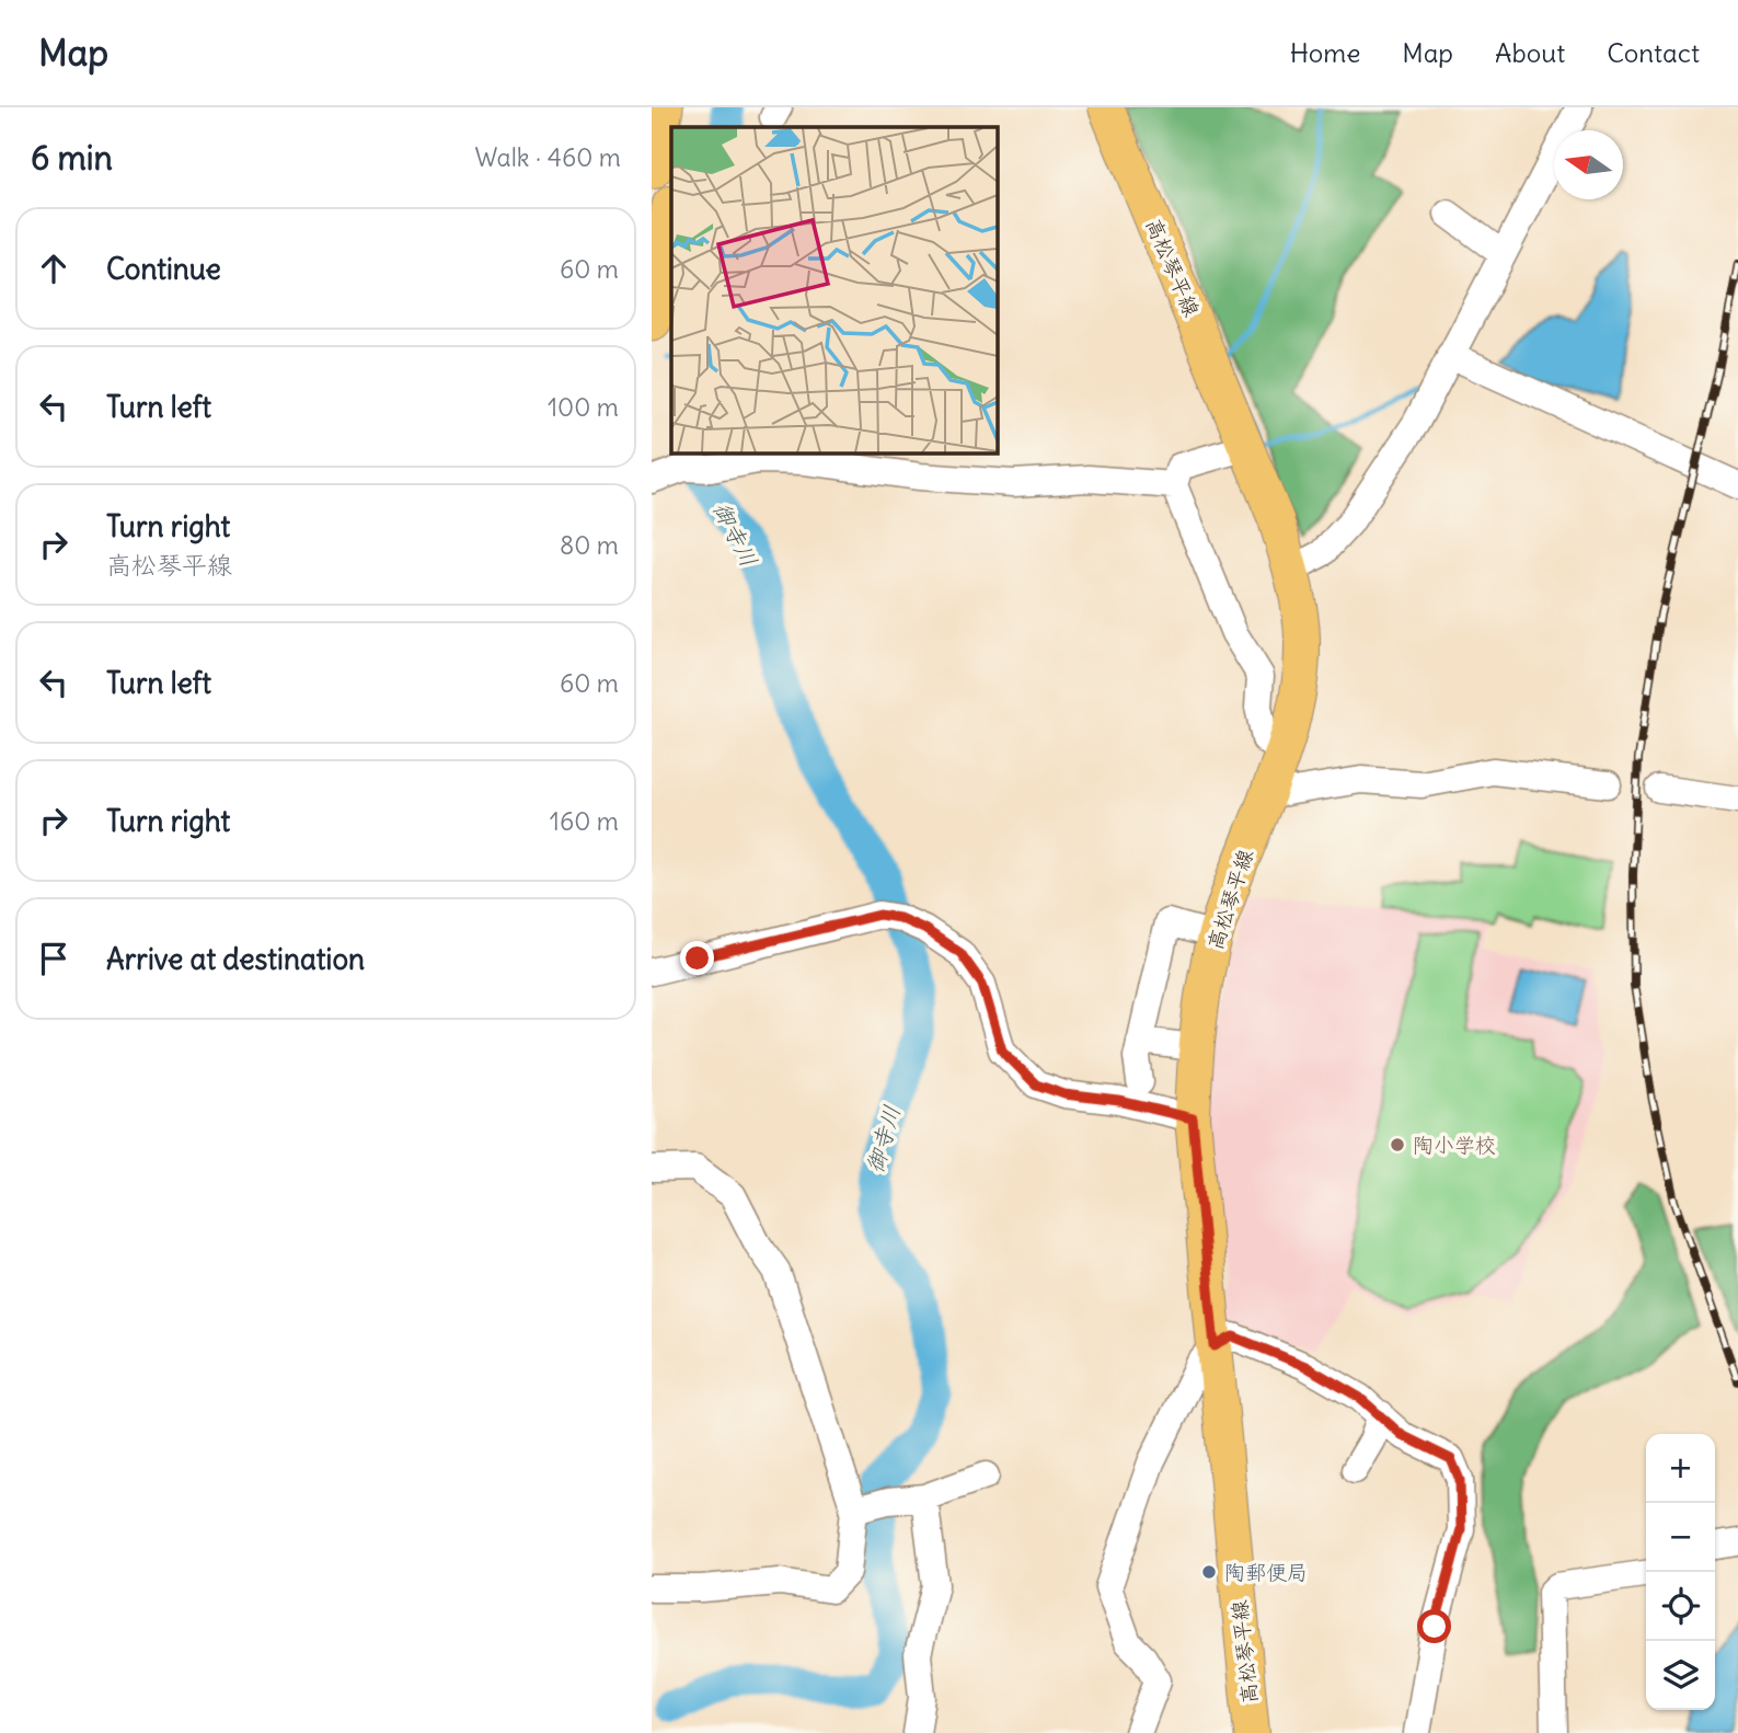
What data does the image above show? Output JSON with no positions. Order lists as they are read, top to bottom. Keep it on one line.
{"streets":{"main road":["高松琴平線"]},"water":["御寺川"],"places":["陶小学校","陶郵便局"],"north":"left","page":{"header":"Map","nav":["Home","Map","About","Contact"],"heading":["6 min","Walk · 460 m"],"list":[["Continue","60 m"],["Turn left","100 m"],["Turn right","高松琴平線","80 m"],["Turn left","60 m"],["Turn right","160 m"],"Arrive at destination"],"map_buttons":["+","−"]}}
